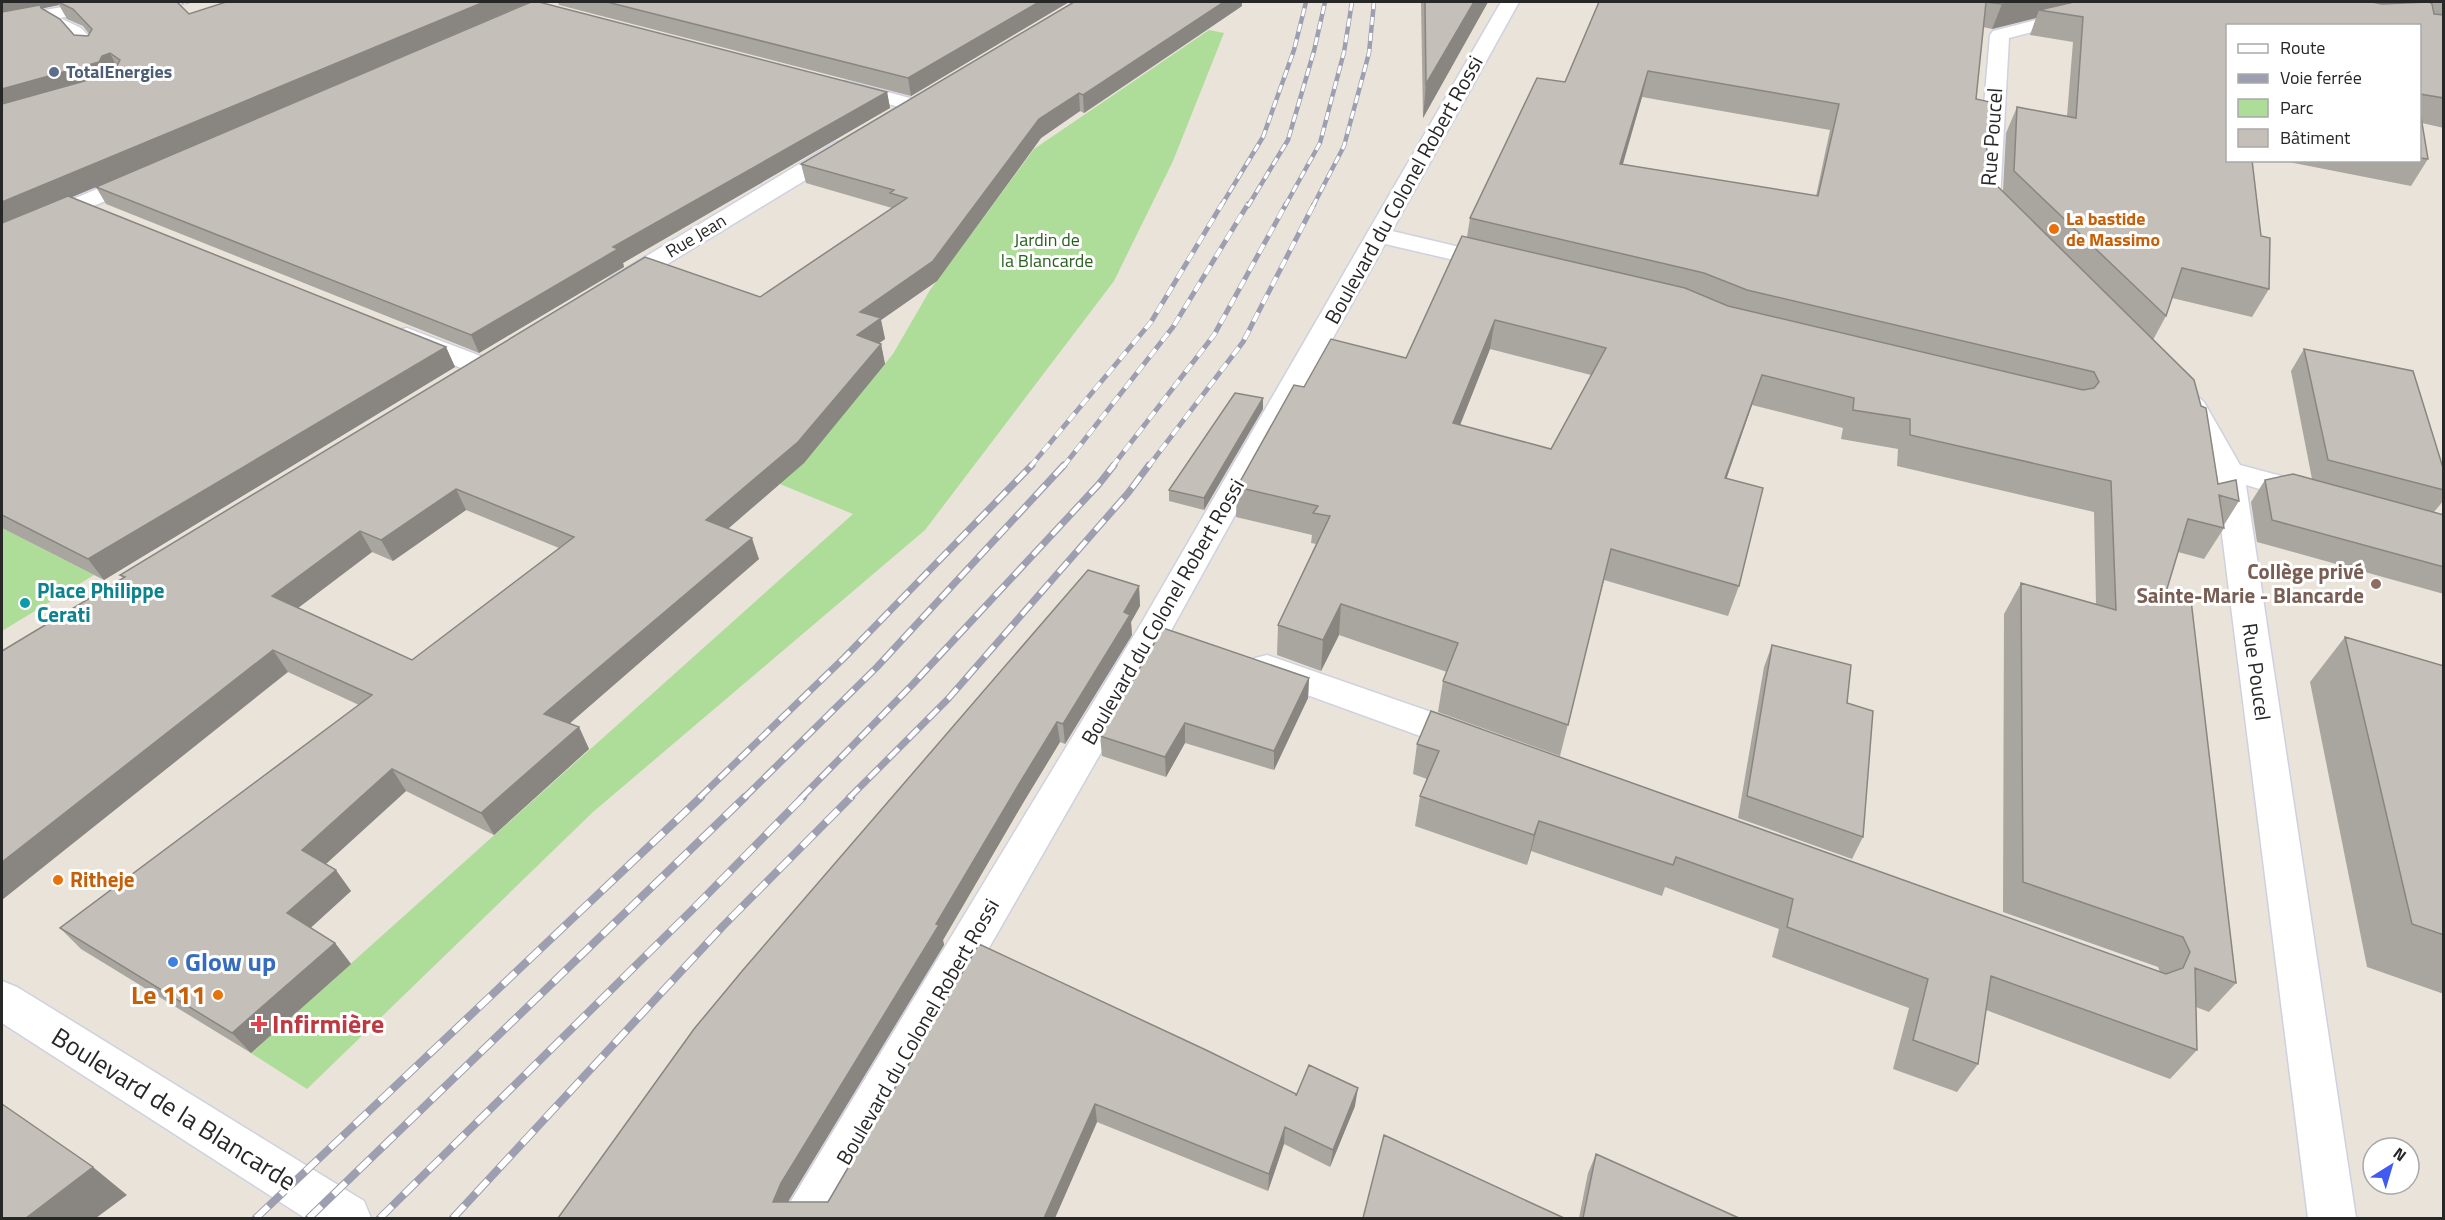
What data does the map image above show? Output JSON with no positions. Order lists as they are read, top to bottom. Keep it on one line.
{"streets":{"street":["Rue Poucel","Boulevard du Colonel Robert Rossi","Rue Jean","Boulevard de la Blancarde"]},"parks":["Jardin de la Blancarde"],"places":{"other":["TotalEnergies","La bastide de Massimo","Collège privé Sainte-Marie - Blancarde","Place Philippe Cerati","Ritheje","Glow up","Le 111"],"health":["Infirmière"]},"legend":["Route","Voie ferrée","Parc","Bâtiment"],"north":"top right"}
